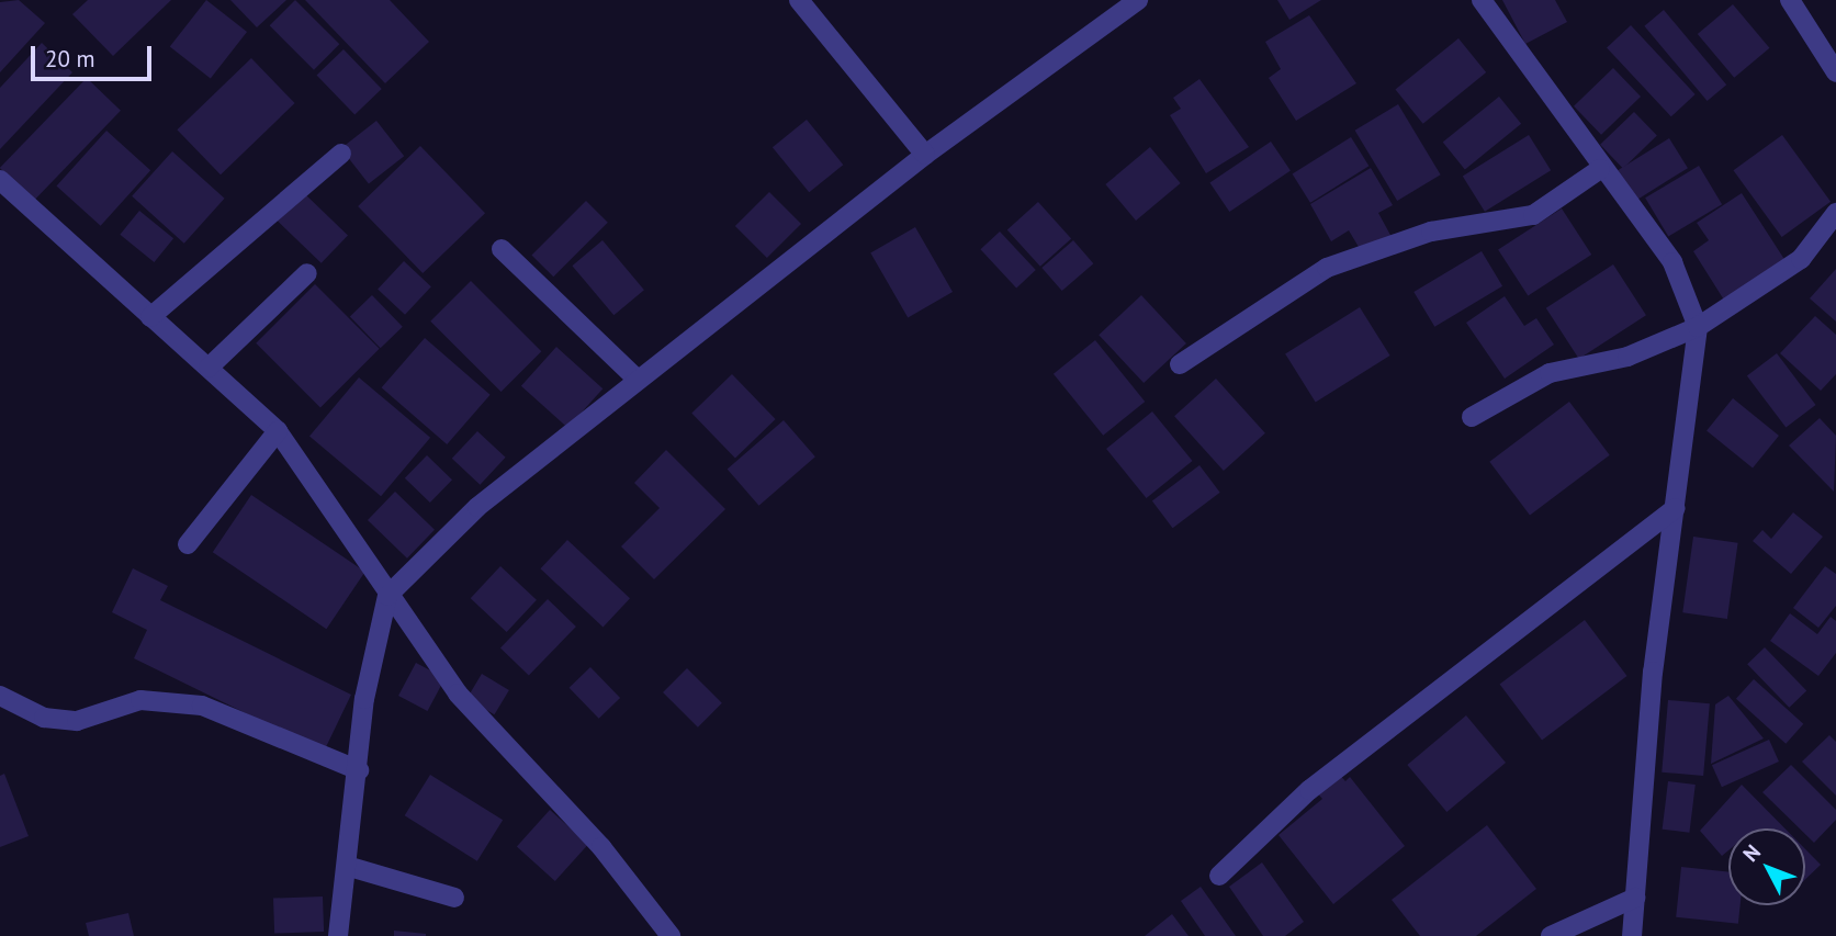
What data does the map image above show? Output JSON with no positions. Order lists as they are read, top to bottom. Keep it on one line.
{"scale_bar":"20 m","north":"top left"}
